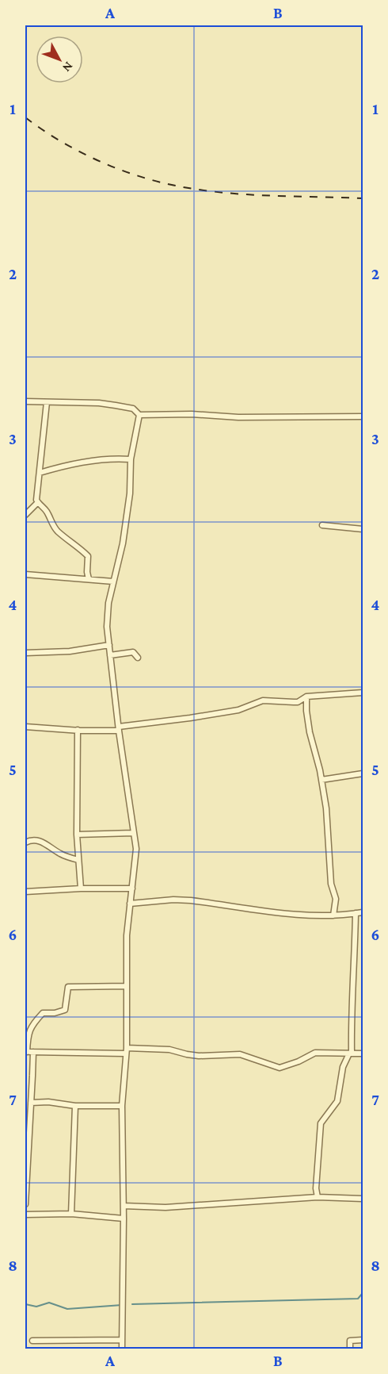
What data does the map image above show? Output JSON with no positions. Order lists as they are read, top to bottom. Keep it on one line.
{"north":"bottom right","grid":{"columns":["A","B"],"rows":["1","2","3","4","5","6","7","8"]}}
